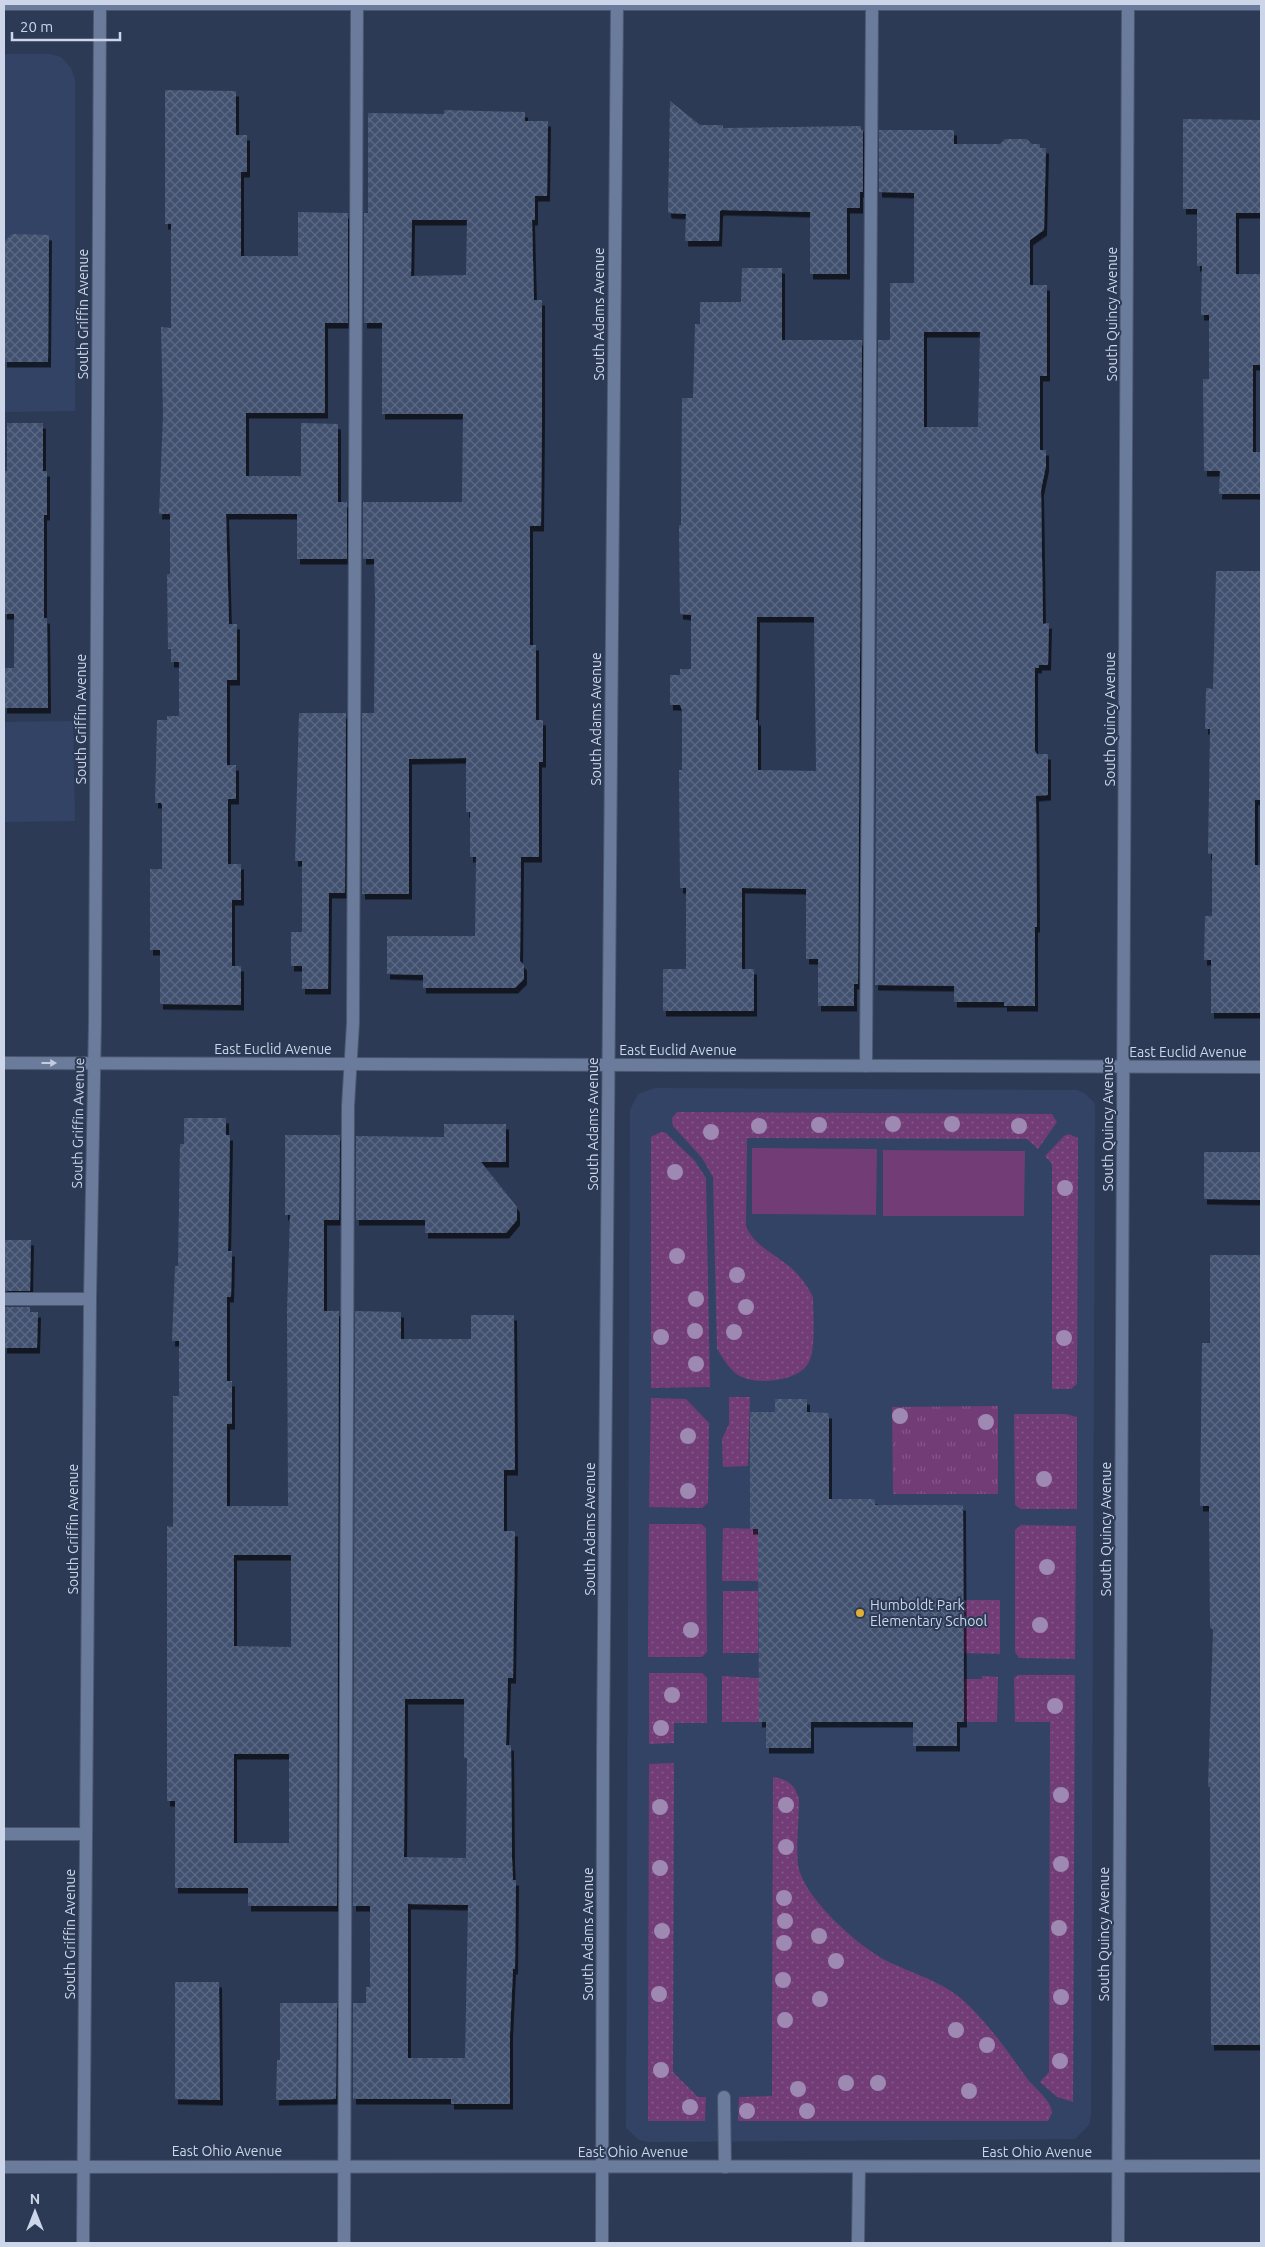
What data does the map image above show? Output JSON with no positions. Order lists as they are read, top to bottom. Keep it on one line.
{"streets":{"street":["South Griffin Avenue","South Adams Avenue","South Quincy Avenue","East Euclid Avenue","East Ohio Avenue"]},"crossings":[["South Griffin Avenue","East Euclid Avenue"],["South Griffin Avenue","East Ohio Avenue"],["South Adams Avenue","East Euclid Avenue"],["South Adams Avenue","East Ohio Avenue"],["South Quincy Avenue","East Euclid Avenue"],["South Quincy Avenue","East Ohio Avenue"]],"places":["Humboldt Park Elementary School"],"scale_bar":"20 m","north":"top"}
